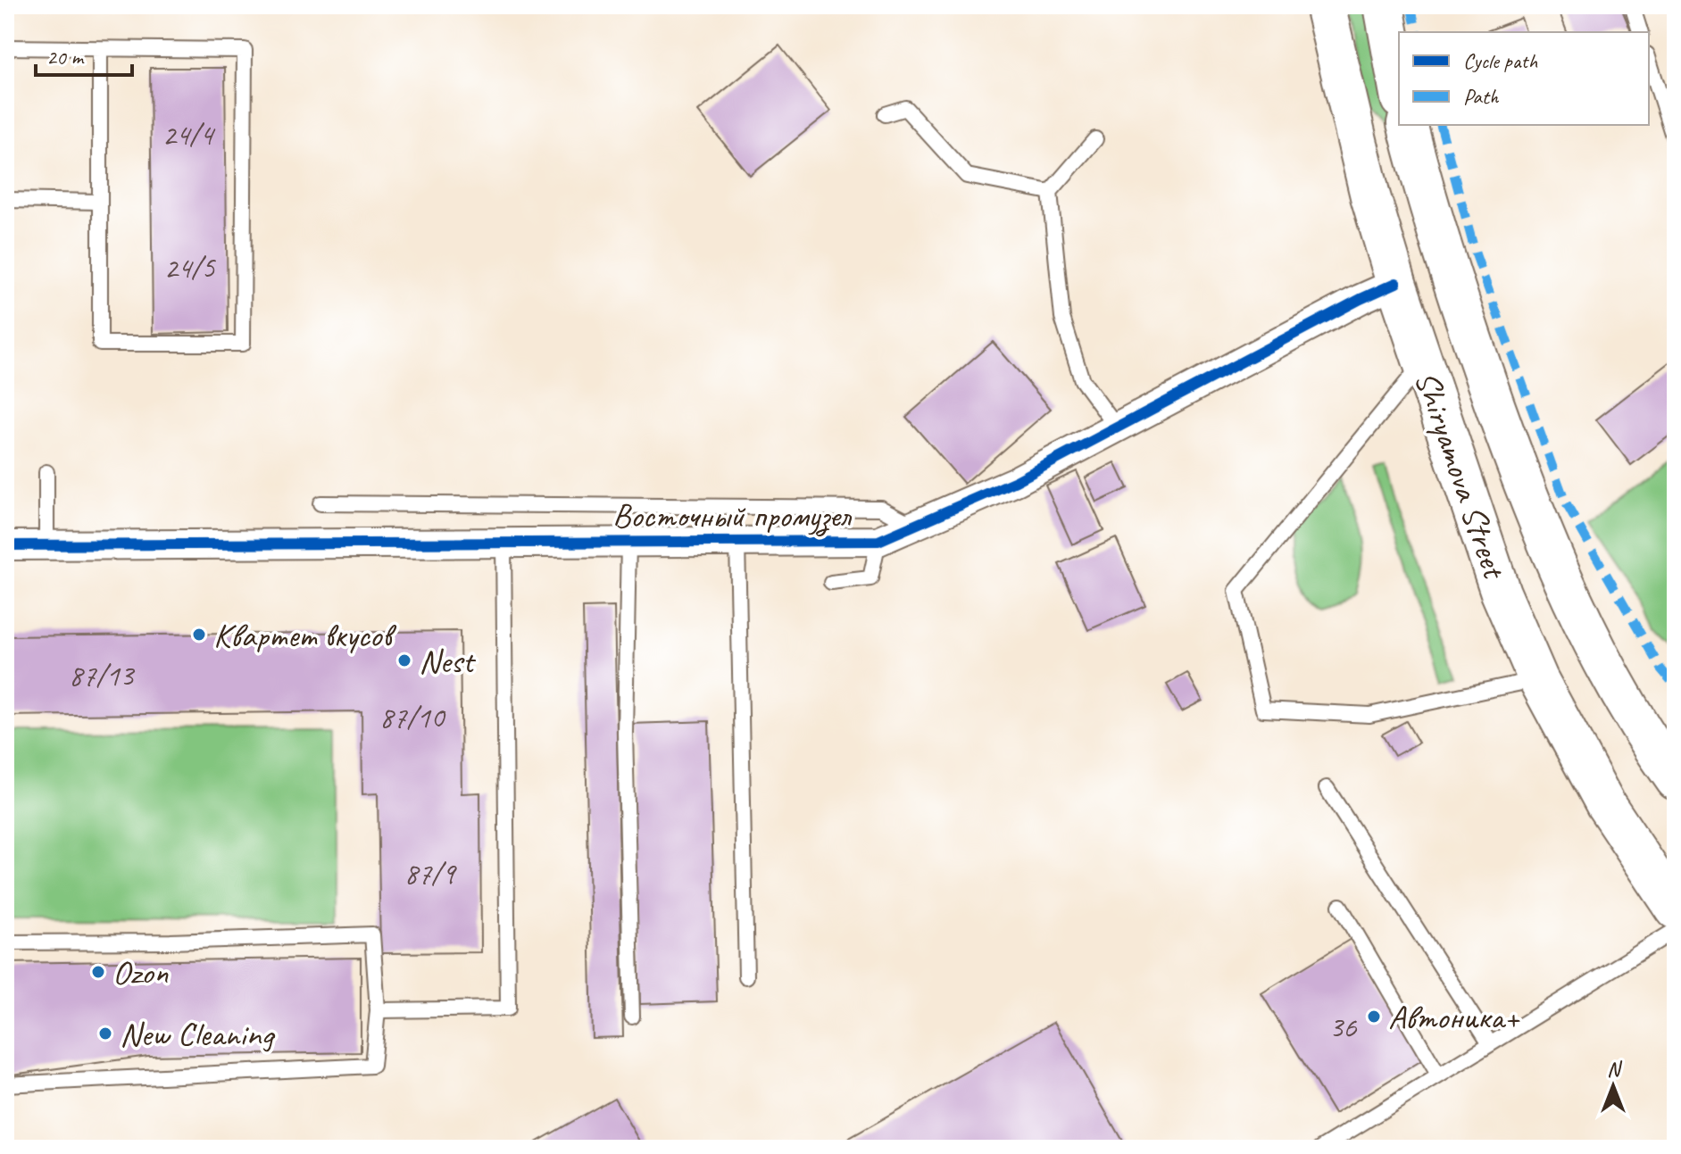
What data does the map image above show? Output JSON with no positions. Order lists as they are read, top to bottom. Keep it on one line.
{"streets":{"main road":["Shiryamova Street"],"street":["Восточный промузел"]},"crossings":[["Shiryamova Street","Восточный промузел"]],"places":["Квартет вкусов","Nest","Ozon","Автоника+","New Cleaning"],"house_numbers":["24/4","24/5","87/13","87/10","87/9","36"],"legend":["Cycle path","Path"],"scale_bar":"20 m","north":"top"}
